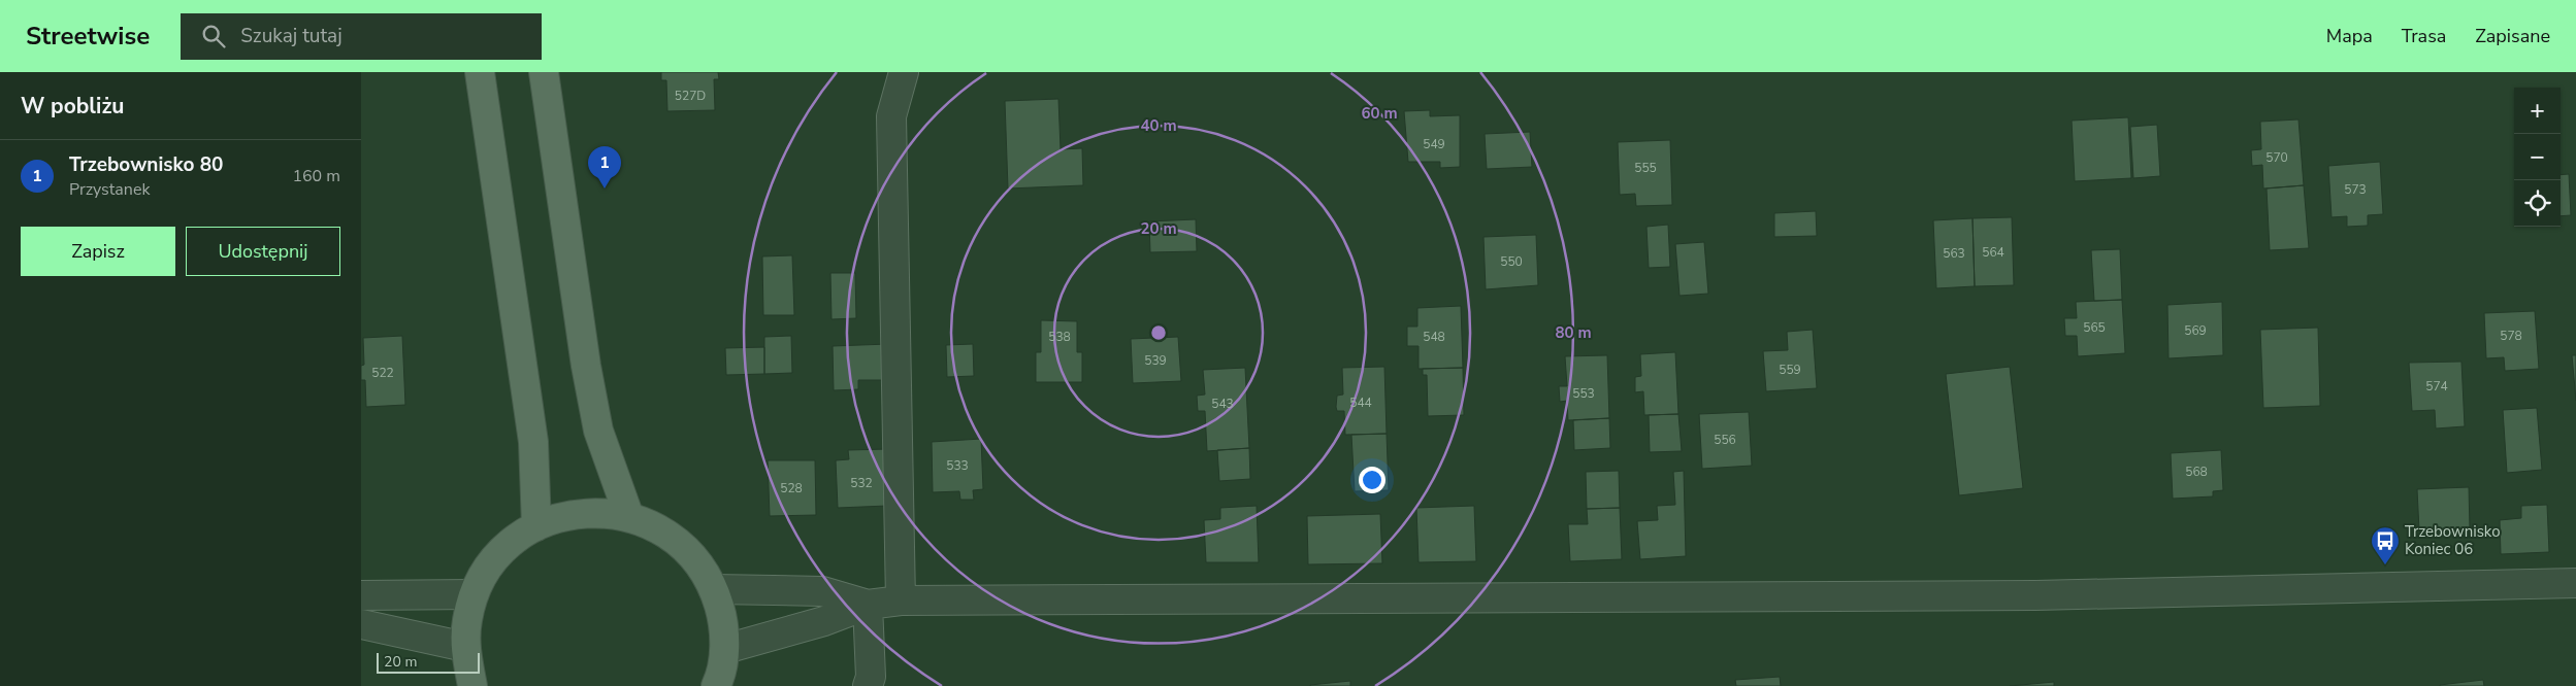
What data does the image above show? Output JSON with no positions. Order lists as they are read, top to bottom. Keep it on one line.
{"places":{"bus stop":["Trzebownisko Koniec 06"]},"house_numbers":["527D","549","570","555","573","564","563","550","565","569","578","538","548","539","559","522","574","553","544","543","556","533","568","532","528"],"scale_bar":"20 m","page":{"header":"Streetwise","search":"Szukaj tutaj","nav":["Mapa","Trasa","Zapisane"],"heading":"W pobliżu","map_buttons":["+","−"],"list":[{"mark":"1","name":"Trzebownisko 80","note":"Przystanek","value":"160 m"}],"pins":"1","buttons":["Zapisz","Udostępnij"],"scale":"20 m"},"rings":["60 m","40 m","20 m","80 m"]}
